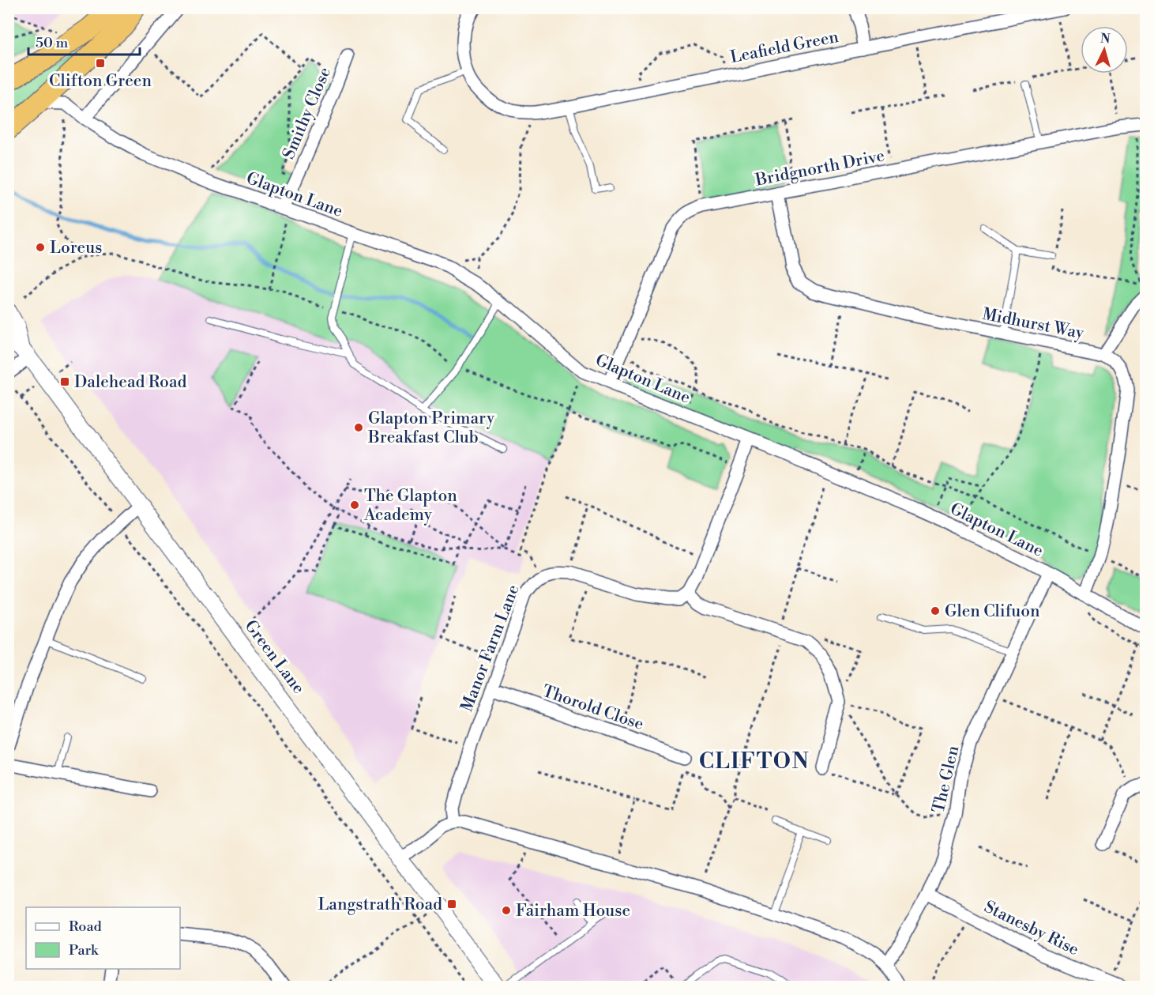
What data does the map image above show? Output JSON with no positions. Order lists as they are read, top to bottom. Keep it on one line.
{"streets":{"street":["Leafield Green","Smithy Close","Bridgnorth Drive","Glapton Lane","Midhurst Way","Manor Farm Lane","Green Lane","Thorold Close","The Glen","Stanesby Rise"]},"crossings":[["Smithy Close","Glapton Lane"],["Bridgnorth Drive","Glapton Lane"],["Bridgnorth Drive","Midhurst Way"],["Glapton Lane","Midhurst Way"],["Glapton Lane","The Glen"],["Manor Farm Lane","Thorold Close"],["The Glen","Stanesby Rise"]],"districts":["CLIFTON"],"places":{"transit":["Clifton Green","Dalehead Road","Langstrath Road"],"other":["Loreus","Glapton Primary Breakfast Club","The Glapton Academy","Glen Clifuon","Fairham House"]},"legend":["Road","Park"],"scale_bar":"50 m","north":"top"}
